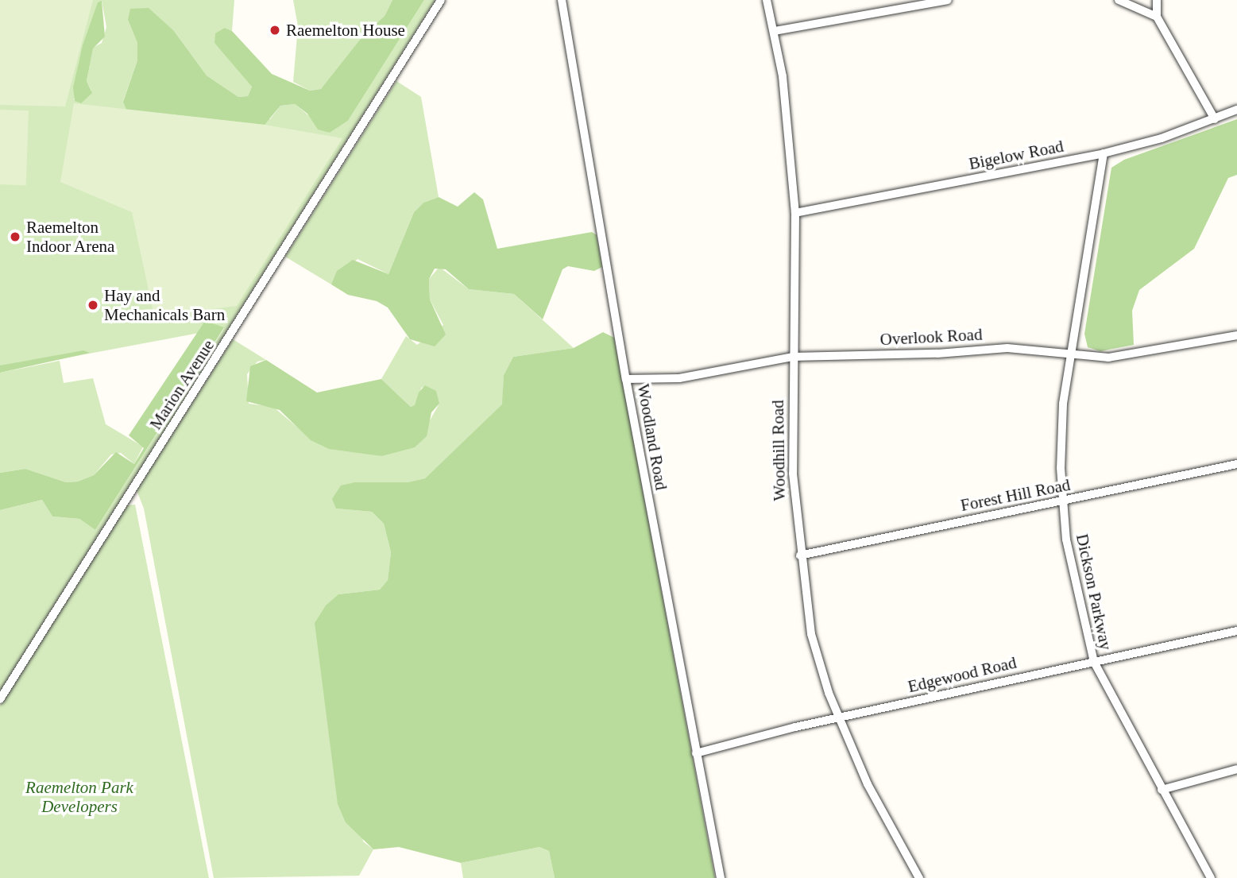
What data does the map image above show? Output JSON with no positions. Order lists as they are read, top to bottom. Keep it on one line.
{"streets":{"street":["Bigelow Road","Overlook Road","Marion Avenue","Woodland Road","Woodhill Road","Forest Hill Road","Dickson Parkway","Edgewood Road"]},"crossings":[["Bigelow Road","Woodhill Road"],["Bigelow Road","Dickson Parkway"],["Overlook Road","Woodland Road"],["Overlook Road","Woodhill Road"],["Overlook Road","Dickson Parkway"],["Woodland Road","Edgewood Road"],["Woodhill Road","Forest Hill Road"],["Woodhill Road","Edgewood Road"],["Forest Hill Road","Dickson Parkway"],["Dickson Parkway","Edgewood Road"]],"parks":["Raemelton Park Developers"],"places":["Raemelton House","Raemelton Indoor Arena","Hay and Mechanicals Barn"]}
